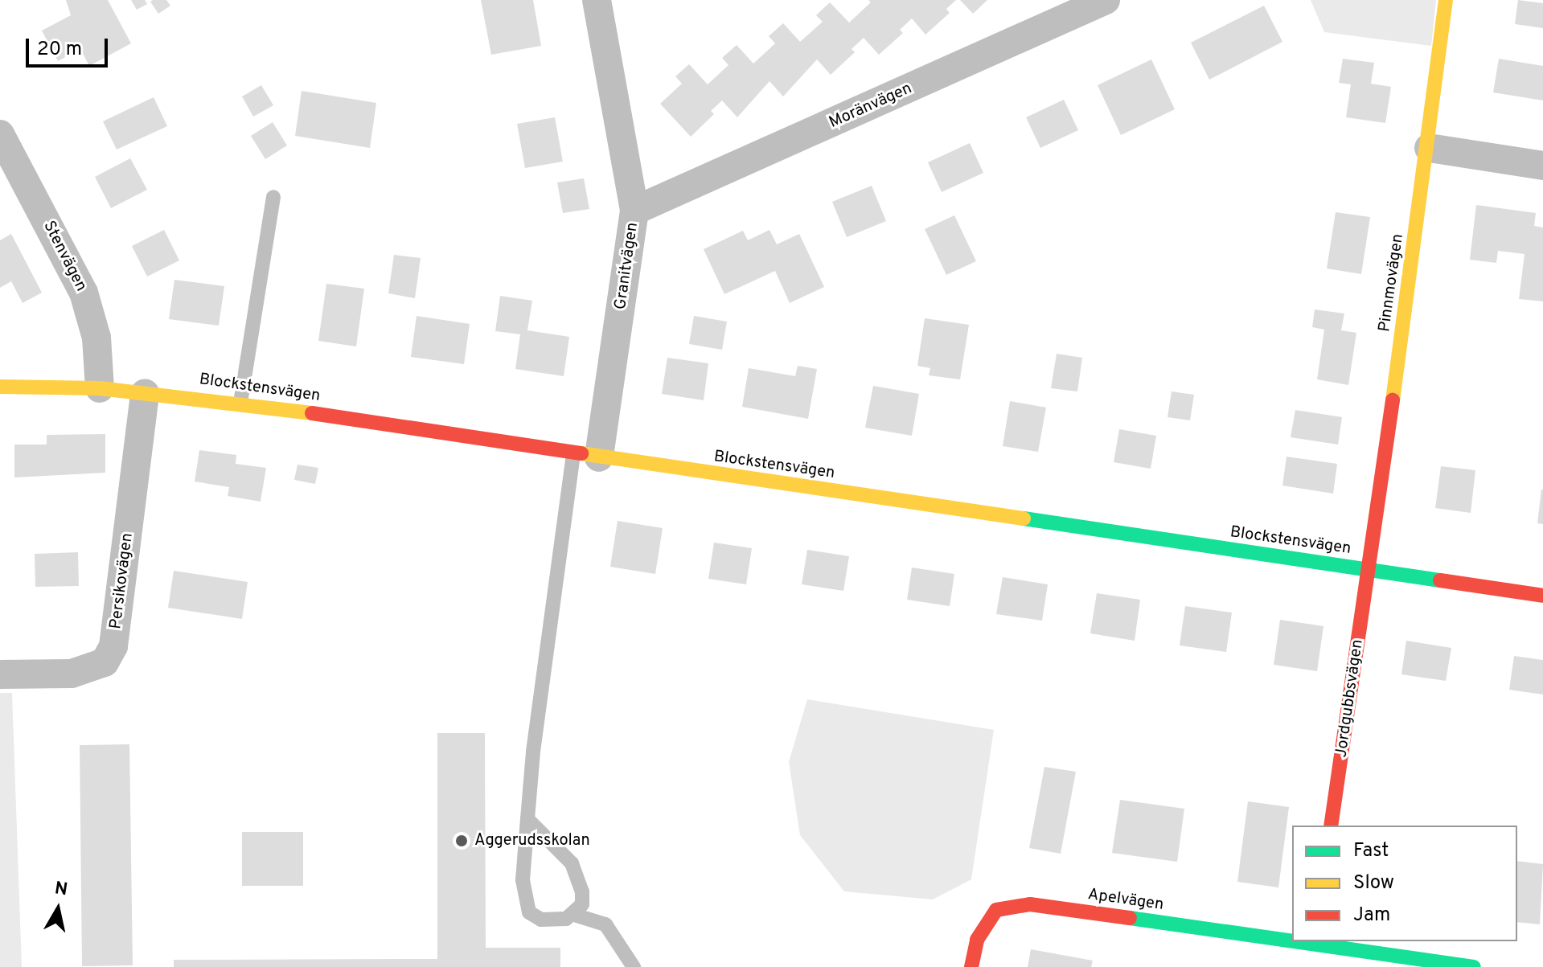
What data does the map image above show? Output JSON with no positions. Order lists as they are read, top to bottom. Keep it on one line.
{"streets":{"street":["Moränvägen","Stenvägen","Granitvägen","Pinnmovägen","Blockstensvägen","Persikovägen","Jordgubbsvägen","Apelvägen"]},"crossings":[["Moränvägen","Granitvägen"],["Stenvägen","Blockstensvägen"],["Granitvägen","Blockstensvägen"],["Pinnmovägen","Blockstensvägen"],["Pinnmovägen","Jordgubbsvägen"],["Blockstensvägen","Persikovägen"],["Blockstensvägen","Jordgubbsvägen"]],"places":["Aggerudsskolan"],"legend":["Fast","Slow","Jam"],"scale_bar":"20 m","north":"top"}
